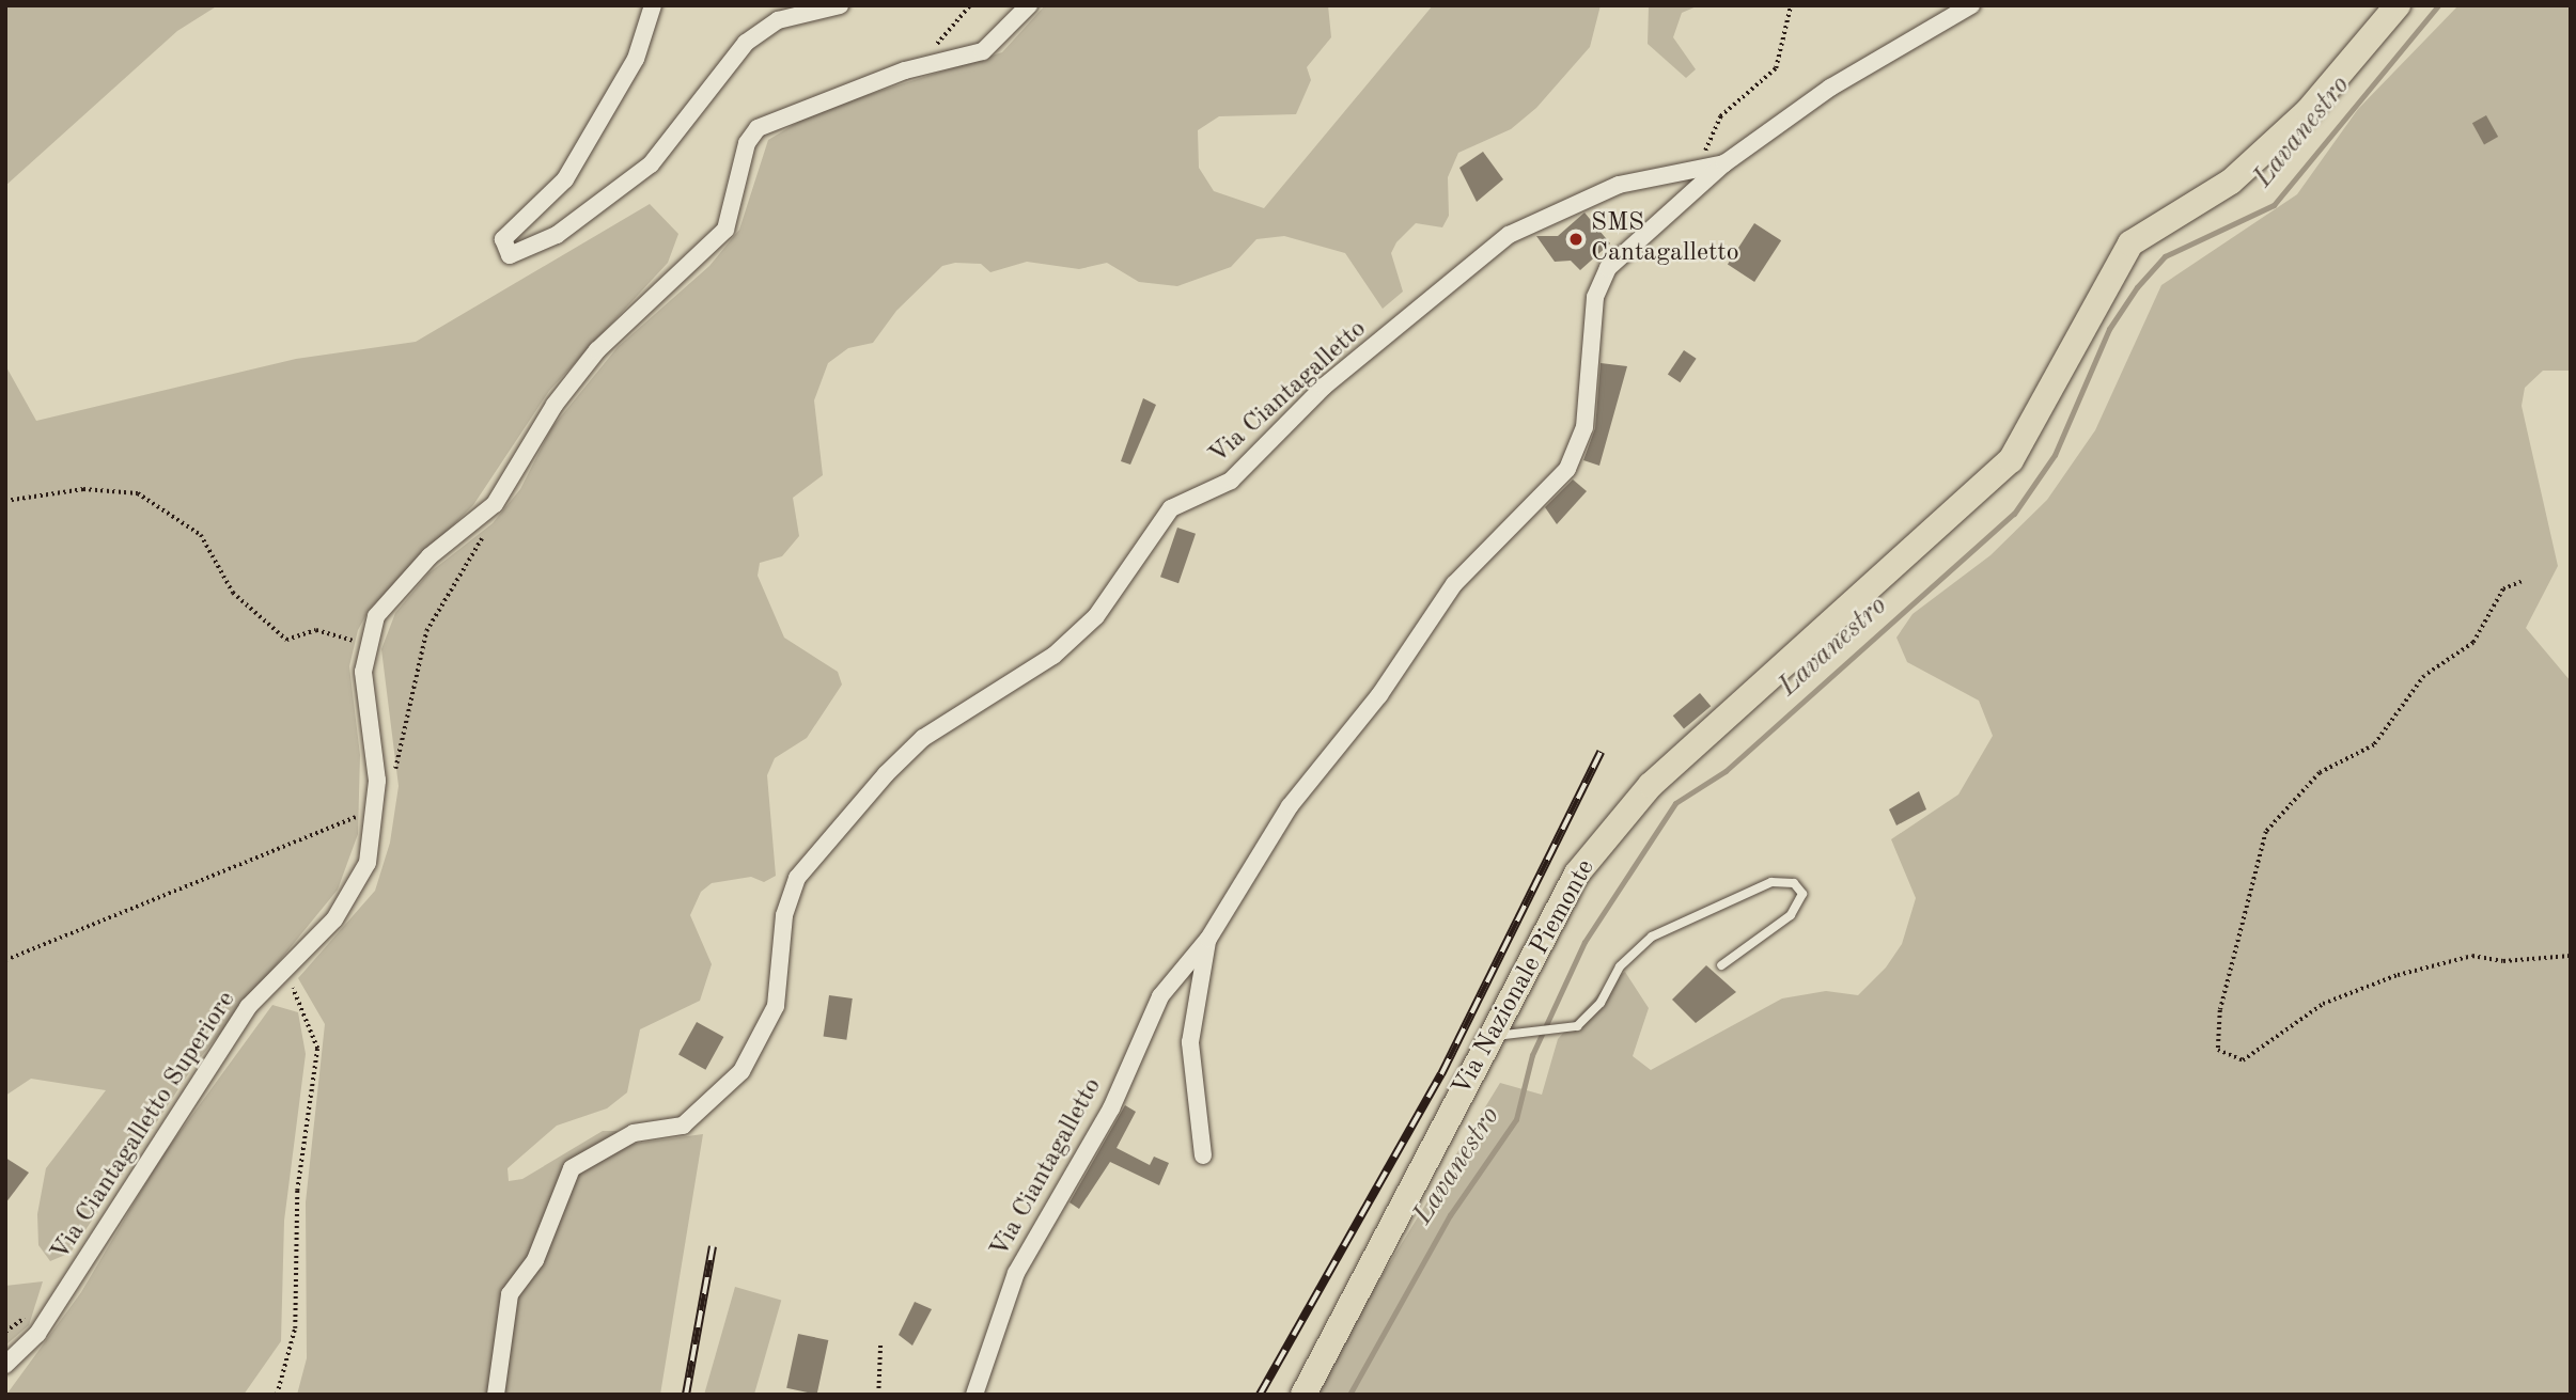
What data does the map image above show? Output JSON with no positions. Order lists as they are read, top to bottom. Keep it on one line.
{"streets":{"main road":["Via Nazionale Piemonte"],"street":["Via Ciantagalletto","Via Ciantagalletto Superiore"]},"water":["Lavanestro"],"places":["SMS Cantagalletto"]}
